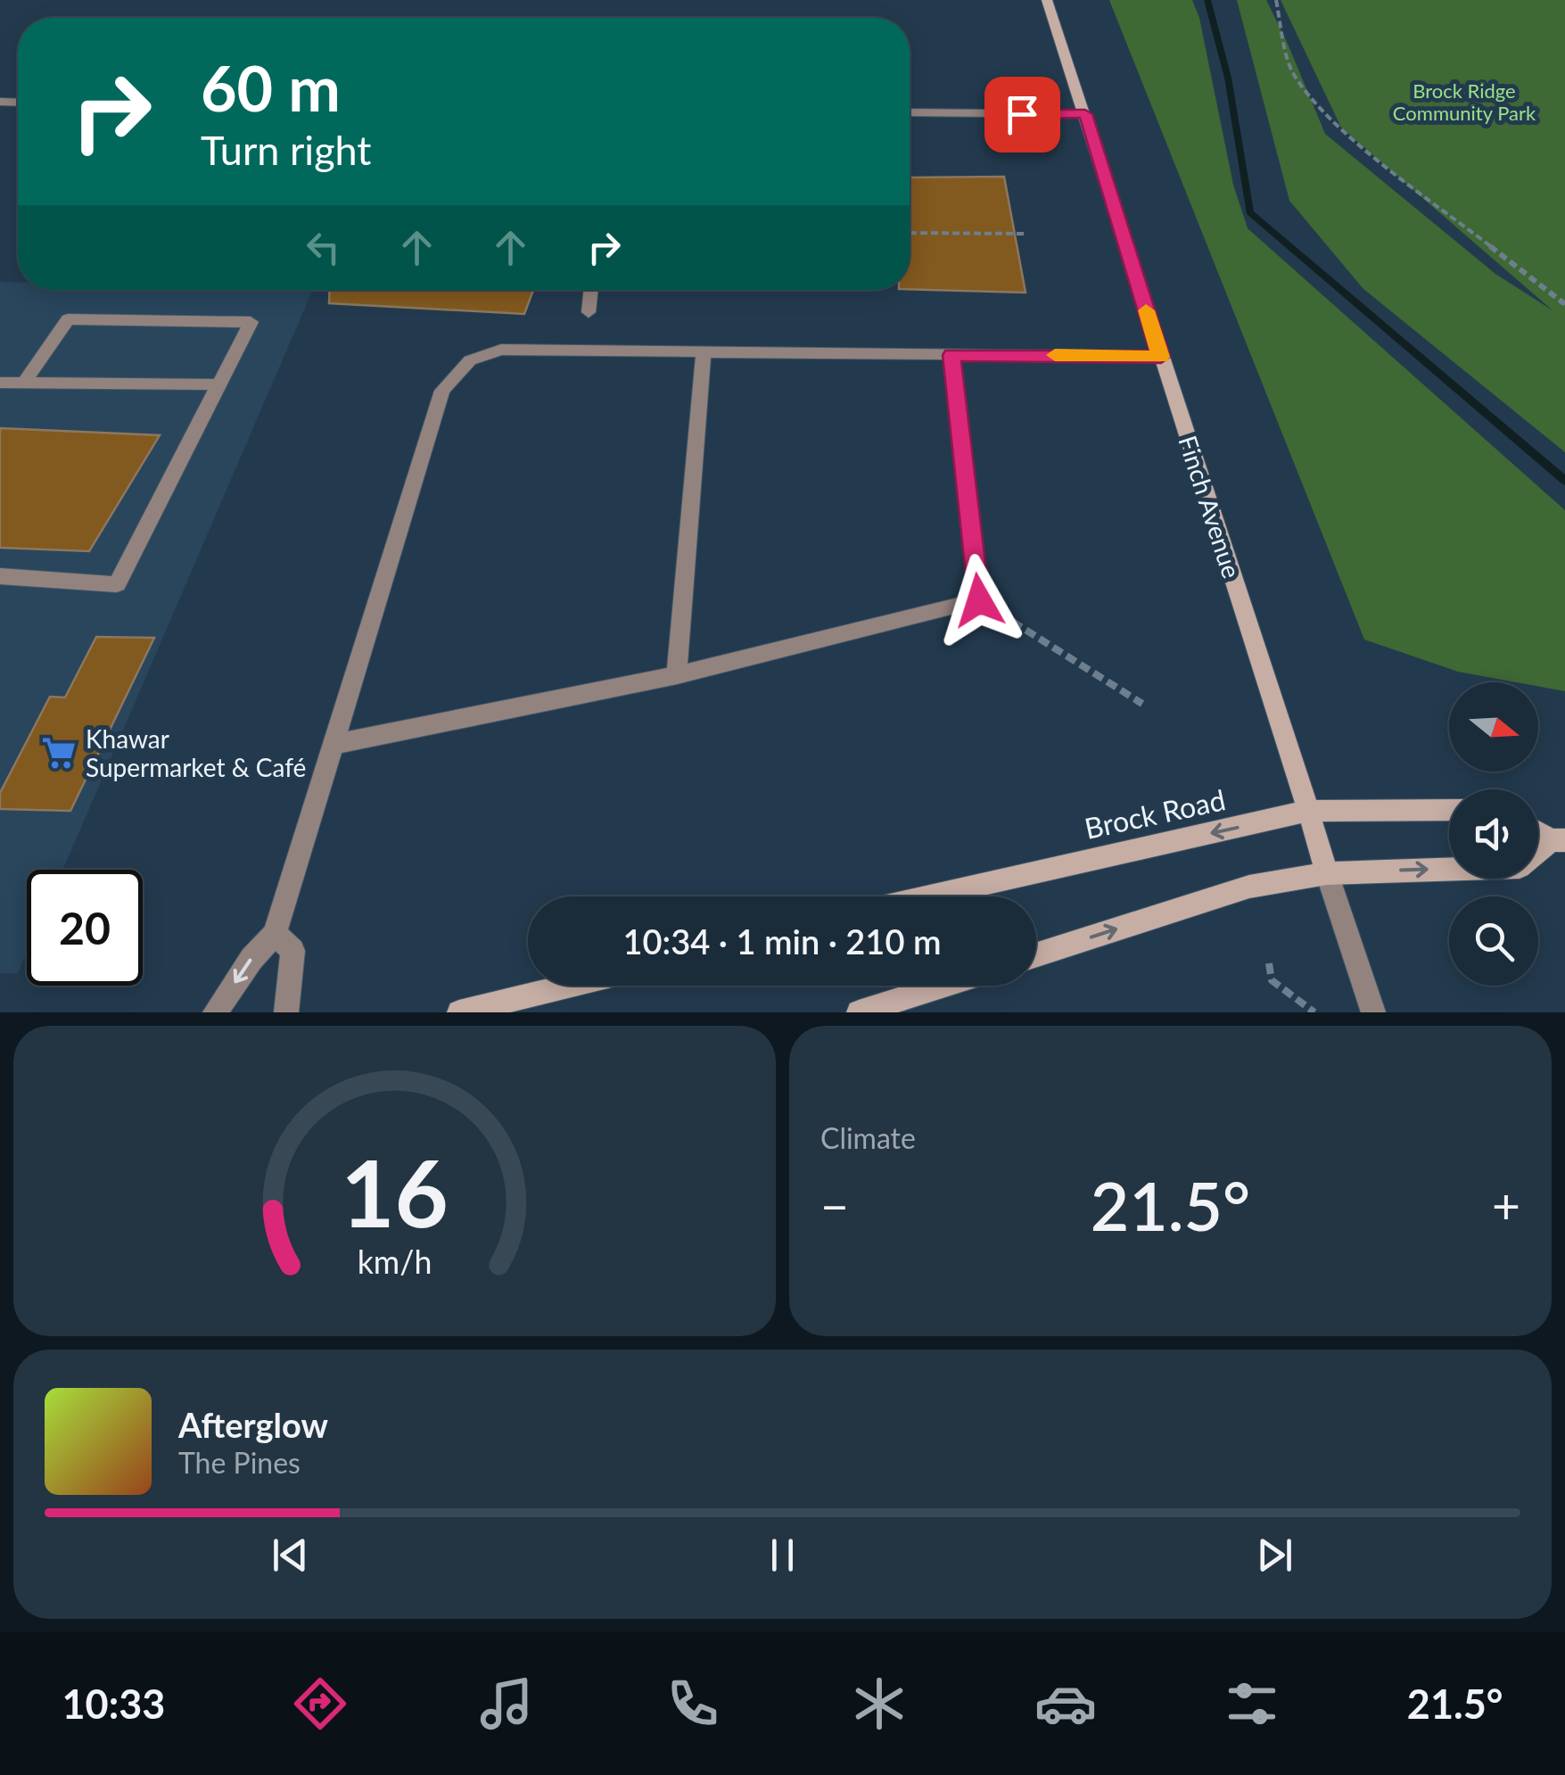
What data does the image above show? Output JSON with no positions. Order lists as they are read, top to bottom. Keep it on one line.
{"streets":{"main road":["Finch Avenue","Brock Road"]},"crossings":[["Finch Avenue","Brock Road"]],"parks":["Brock Ridge Community Park"],"places":{"supermarket":["Khawar Supermarket & Café"]},"north":"right","page":{"turn":["60 m","Turn right"],"limit":"20","trip":"10:34 · 1 min · 210 m","tile":"Climate","heat":["−","21.5°","+"],"song":["Afterglow","The Pines"],"tabs":["10:33","21.5°"],"gauge":["16","km/h"]}}
